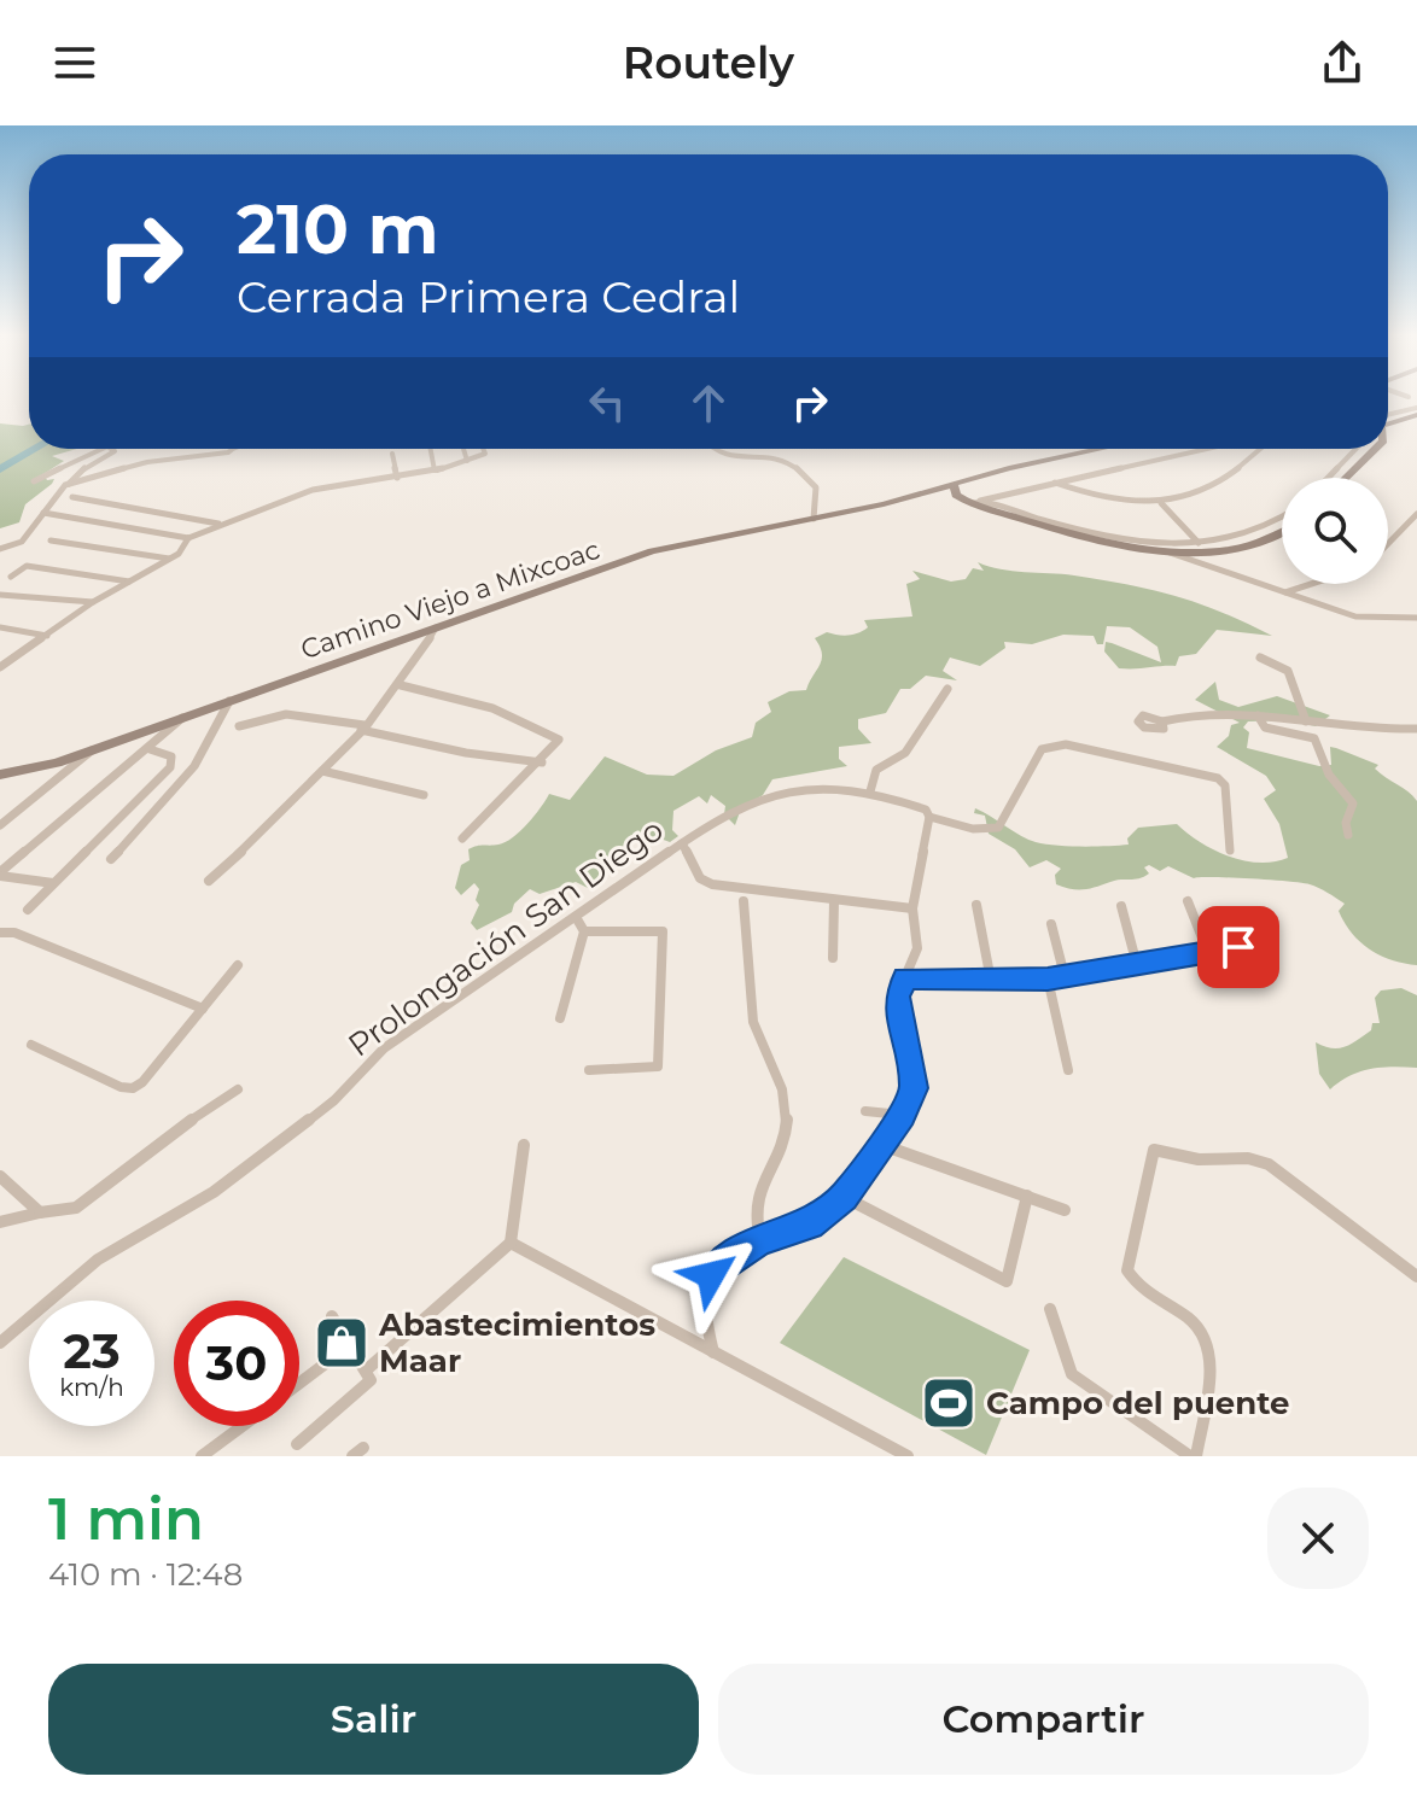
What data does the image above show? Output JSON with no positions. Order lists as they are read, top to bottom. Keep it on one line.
{"streets":{"main road":["Camino Viejo a Mixcoac"],"street":["Prolongación San Diego"]},"places":{"shop":["Abastecimientos Maar"],"sports":["Campo del puente"]},"page":{"header":"Routely","turn":["210 m","Cerrada Primera Cedral"],"speed":"23 km/h","limit":"30","heading":["1 min","410 m · 12:48"],"buttons":["Salir","Compartir"]}}
